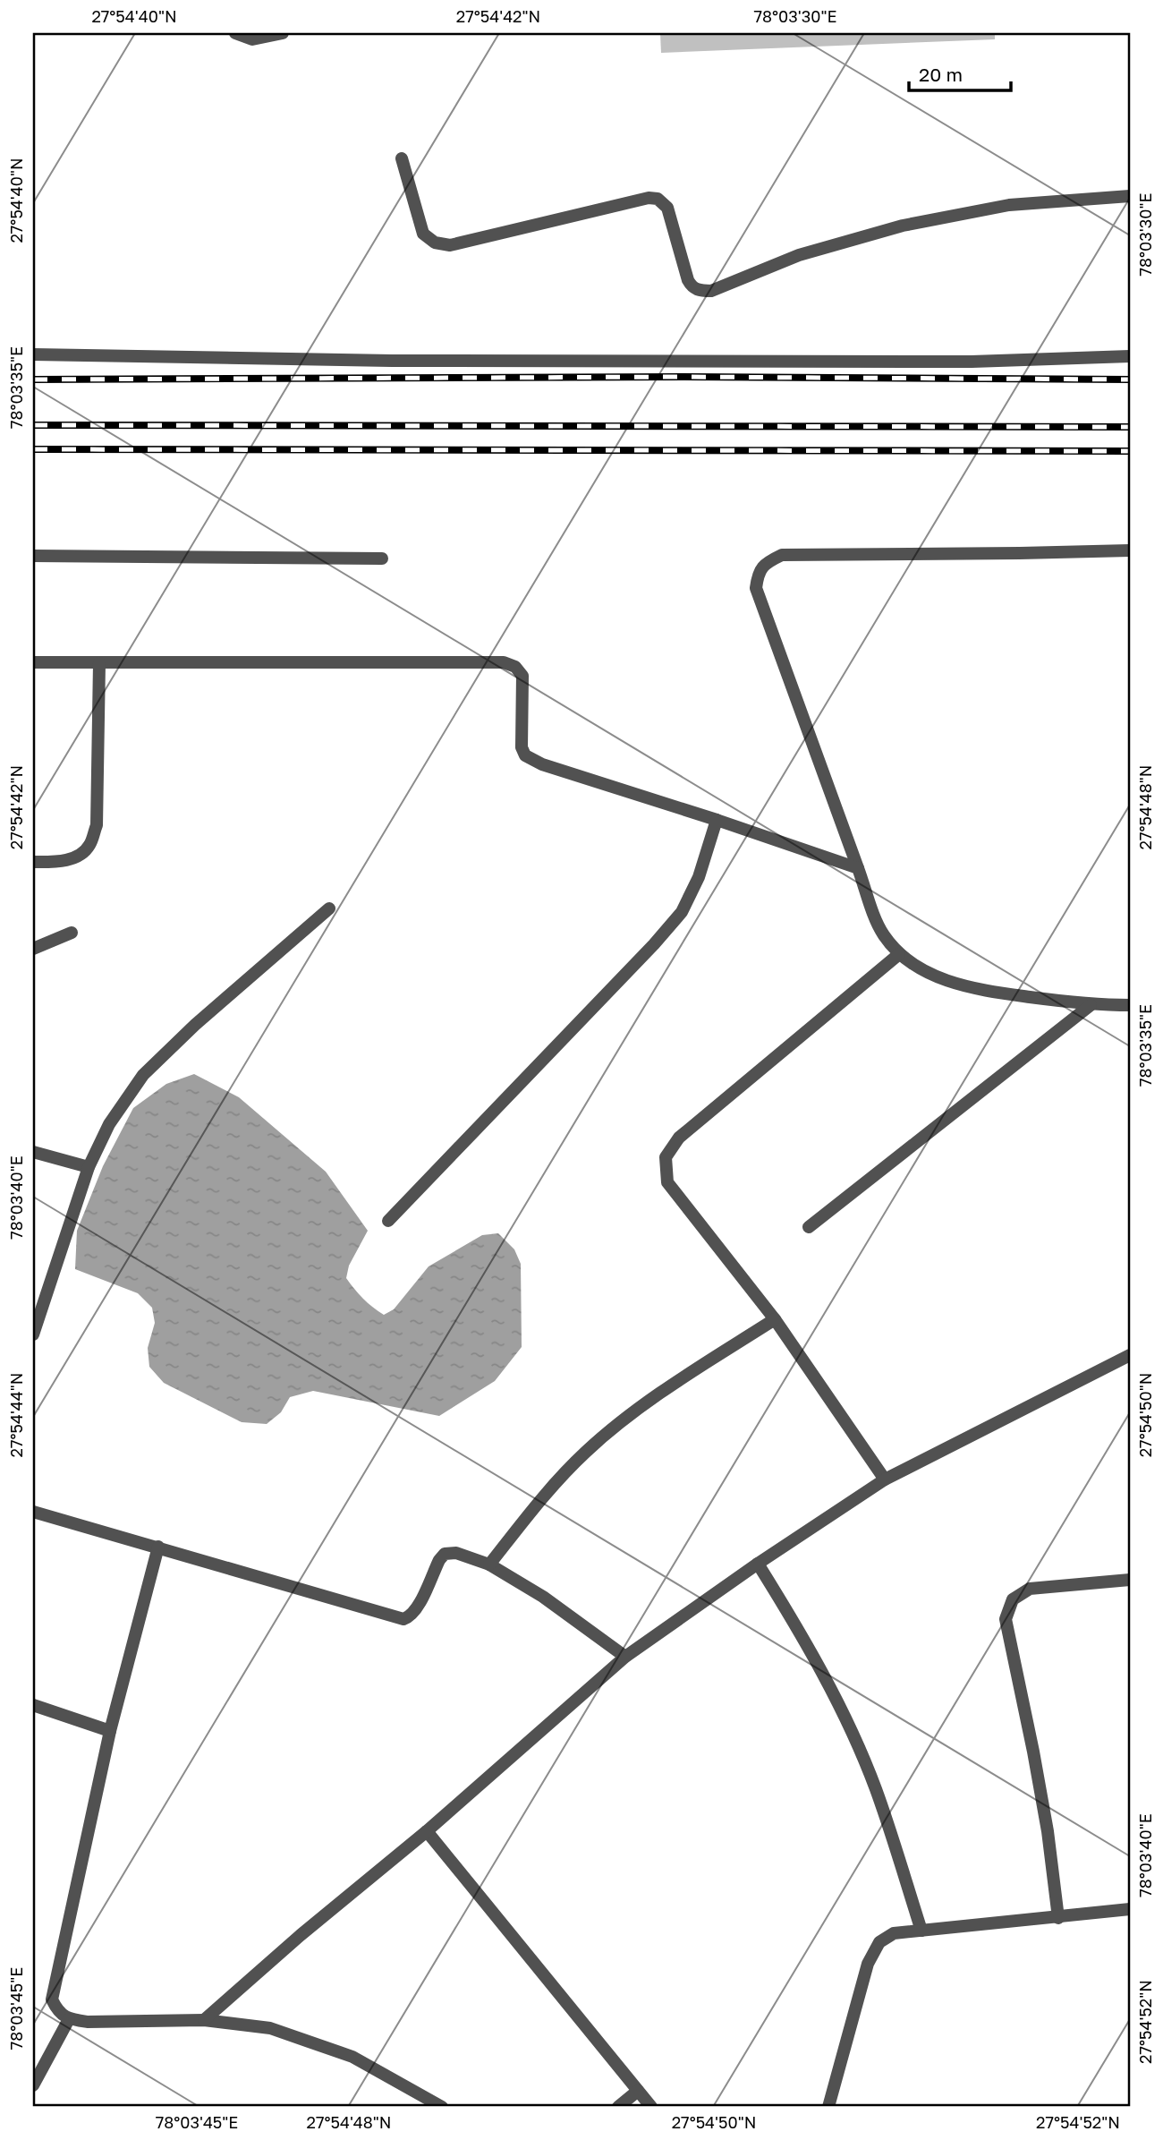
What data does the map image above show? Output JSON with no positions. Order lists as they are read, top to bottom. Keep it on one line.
{"scale_bar":"20 m","coordinates":["27°54'40\"N","27°54'42\"N","78°03'30\"E","78°03'35\"E","27°54'48\"N","78°03'40\"E","27°54'44\"N","27°54'50\"N","78°03'45\"E","27°54'52\"N"]}
